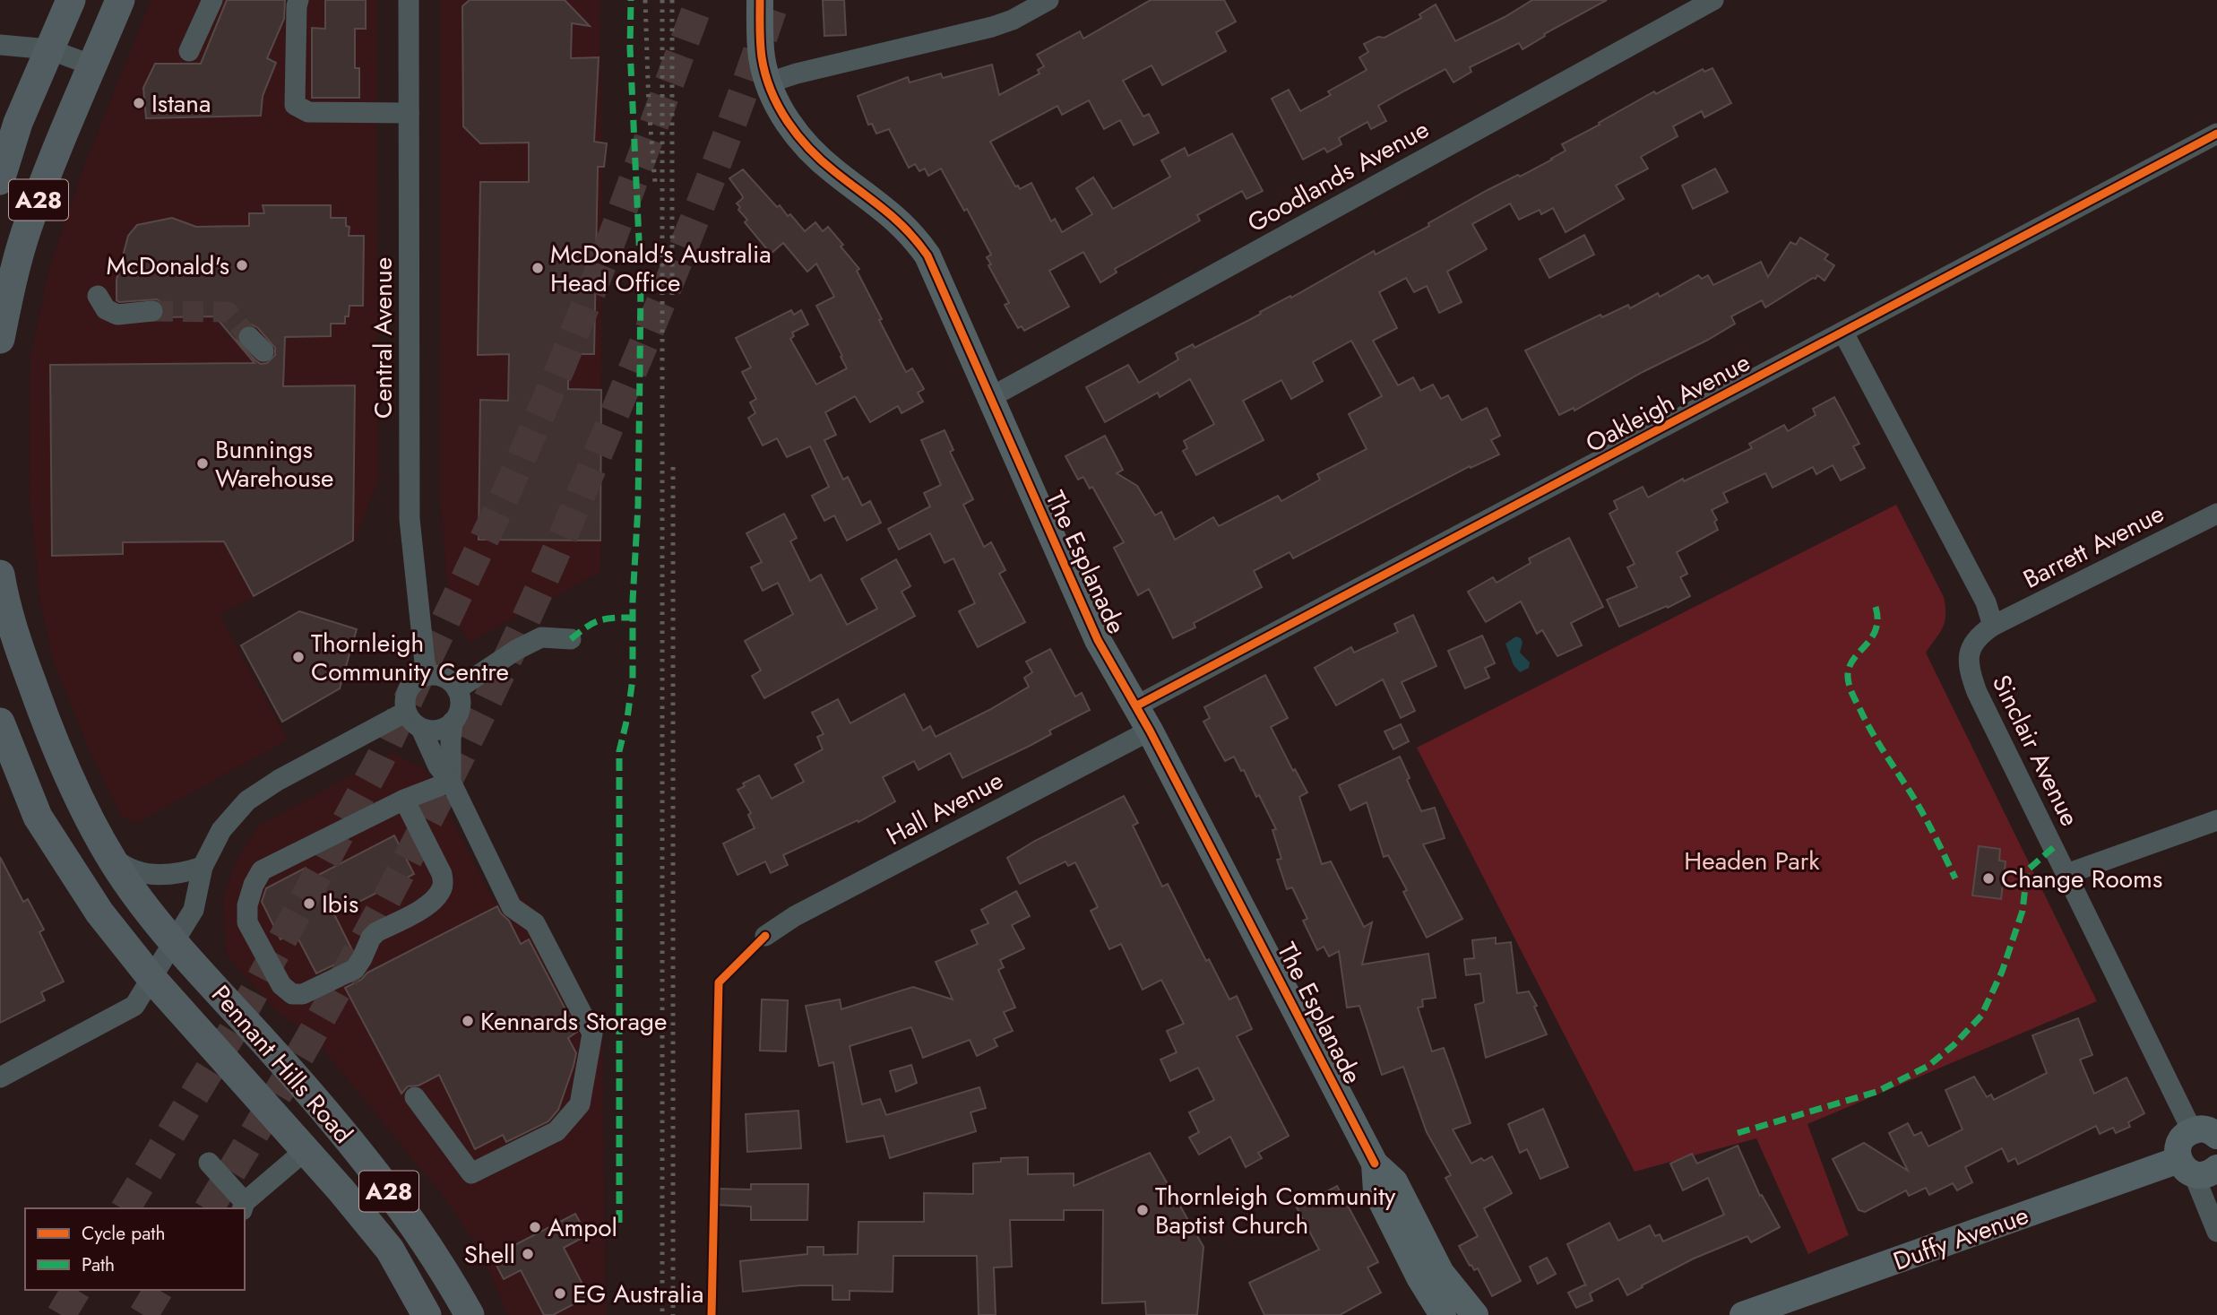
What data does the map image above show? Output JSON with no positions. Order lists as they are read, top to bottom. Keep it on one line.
{"streets":{"highway":["A28","Pennant Hills Road"],"main road":["The Esplanade","Duffy Avenue"],"street":["Goodlands Avenue","Central Avenue","Oakleigh Avenue","Barrett Avenue","Sinclair Avenue","Hall Avenue"]},"crossings":[["Goodlands Avenue","The Esplanade"],["Oakleigh Avenue","The Esplanade"],["Barrett Avenue","Sinclair Avenue"],["The Esplanade","Hall Avenue"]],"parks":["Headen Park"],"places":["Istana","McDonald's","McDonald's Australia Head Office","Bunnings Warehouse","Thornleigh Community Centre","Change Rooms","Ibis","Kennards Storage","Thornleigh Community Baptist Church","Ampol","Shell","EG Australia"],"legend":["Cycle path","Path"]}
